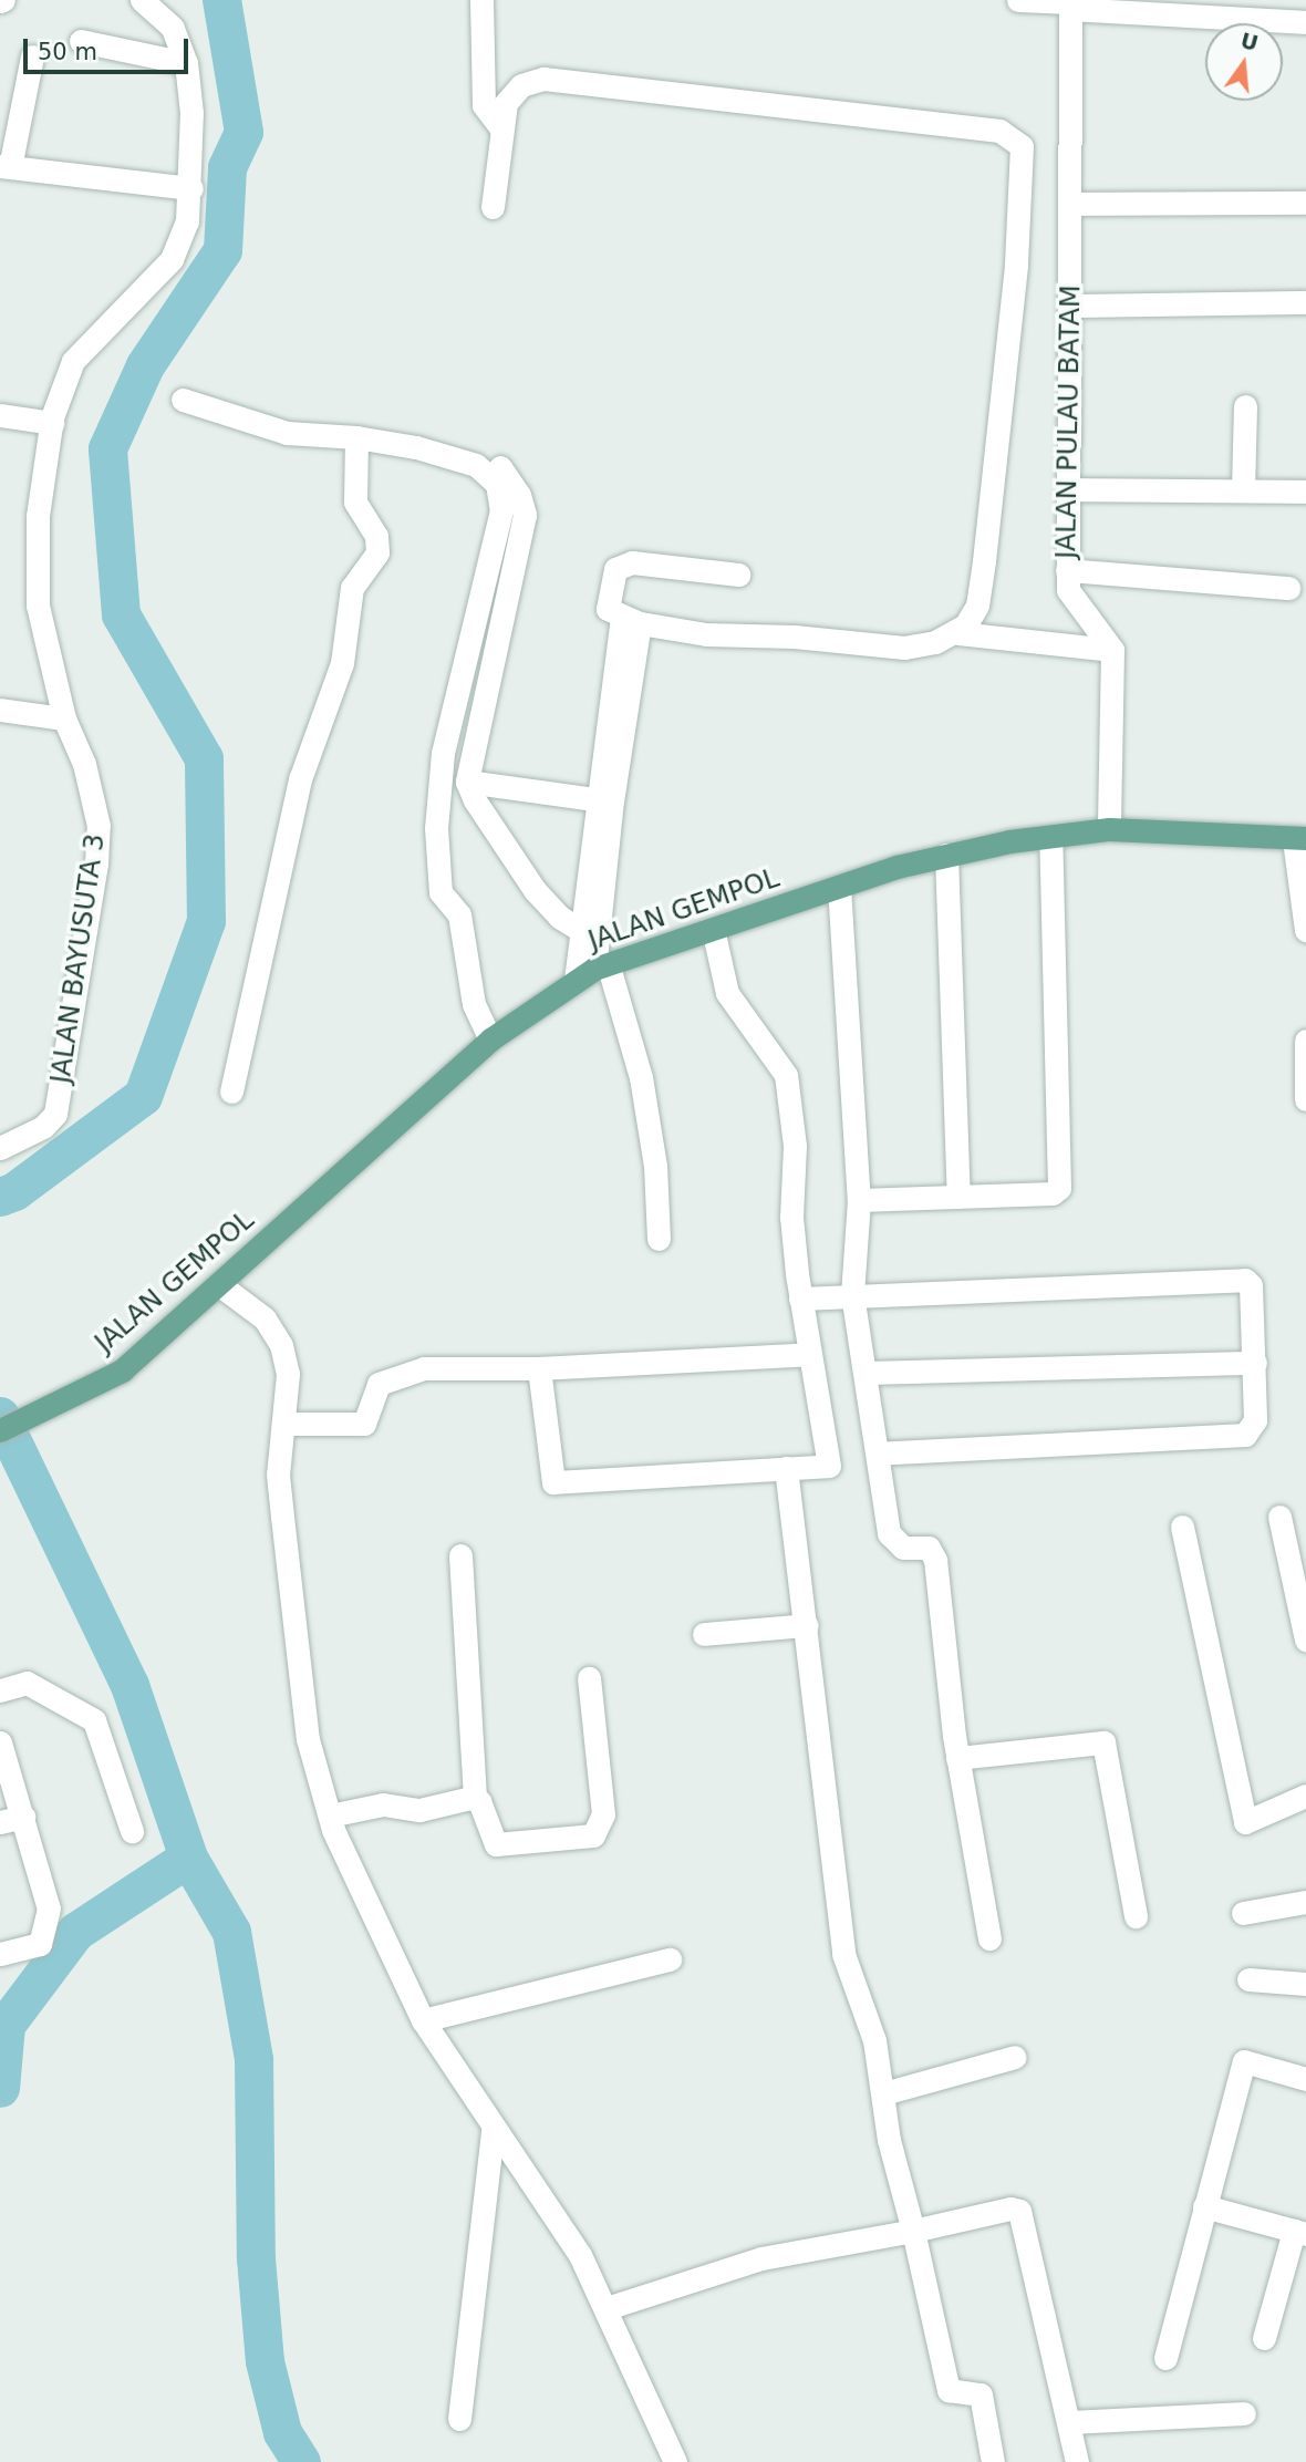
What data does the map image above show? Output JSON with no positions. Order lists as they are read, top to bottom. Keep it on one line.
{"streets":{"main road":["JALAN GEMPOL"],"street":["JALAN PULAU BATAM","JALAN BAYUSUTA 3"]},"scale_bar":"50 m","north":"top"}
